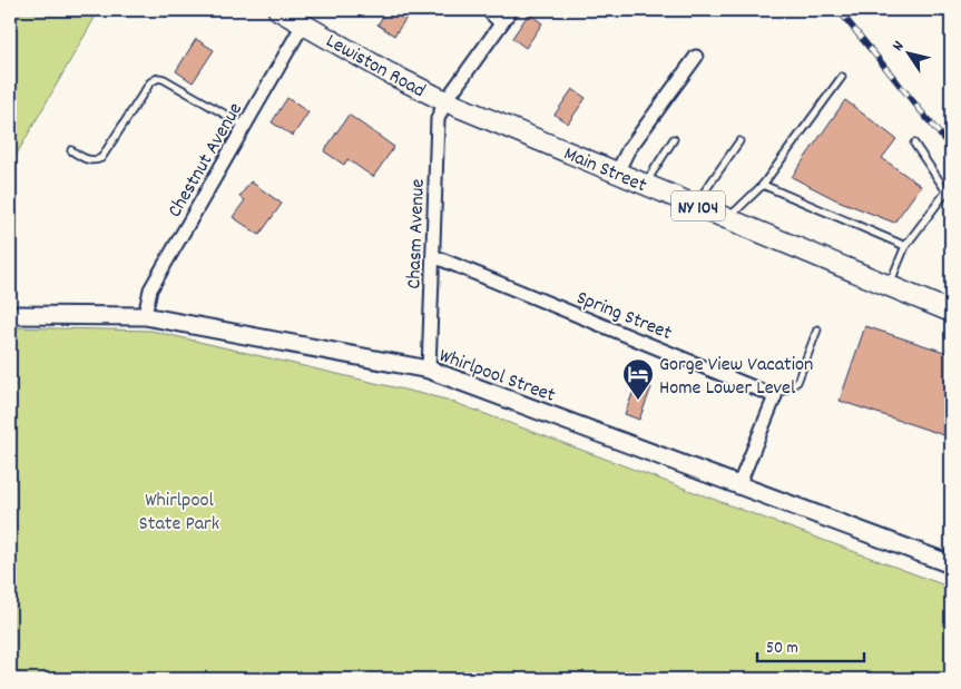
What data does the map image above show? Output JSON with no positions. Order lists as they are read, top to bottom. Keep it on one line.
{"streets":{"main road":["Lewiston Road","Main Street","NY 104"],"street":["Chestnut Avenue","Chasm Avenue","Spring Street","Whirlpool Street"]},"crossings":[["Lewiston Road","Chestnut Avenue"],["Lewiston Road","Main Street"],["Lewiston Road","Chasm Avenue"],["Chestnut Avenue","Whirlpool Street"],["Main Street","Chasm Avenue"],["Chasm Avenue","Spring Street"],["Chasm Avenue","Whirlpool Street"]],"parks":["Whirlpool State Park"],"places":{"hotel":["Gorge View Vacation Home Lower Level"]},"scale_bar":"50 m","north":"top left"}
